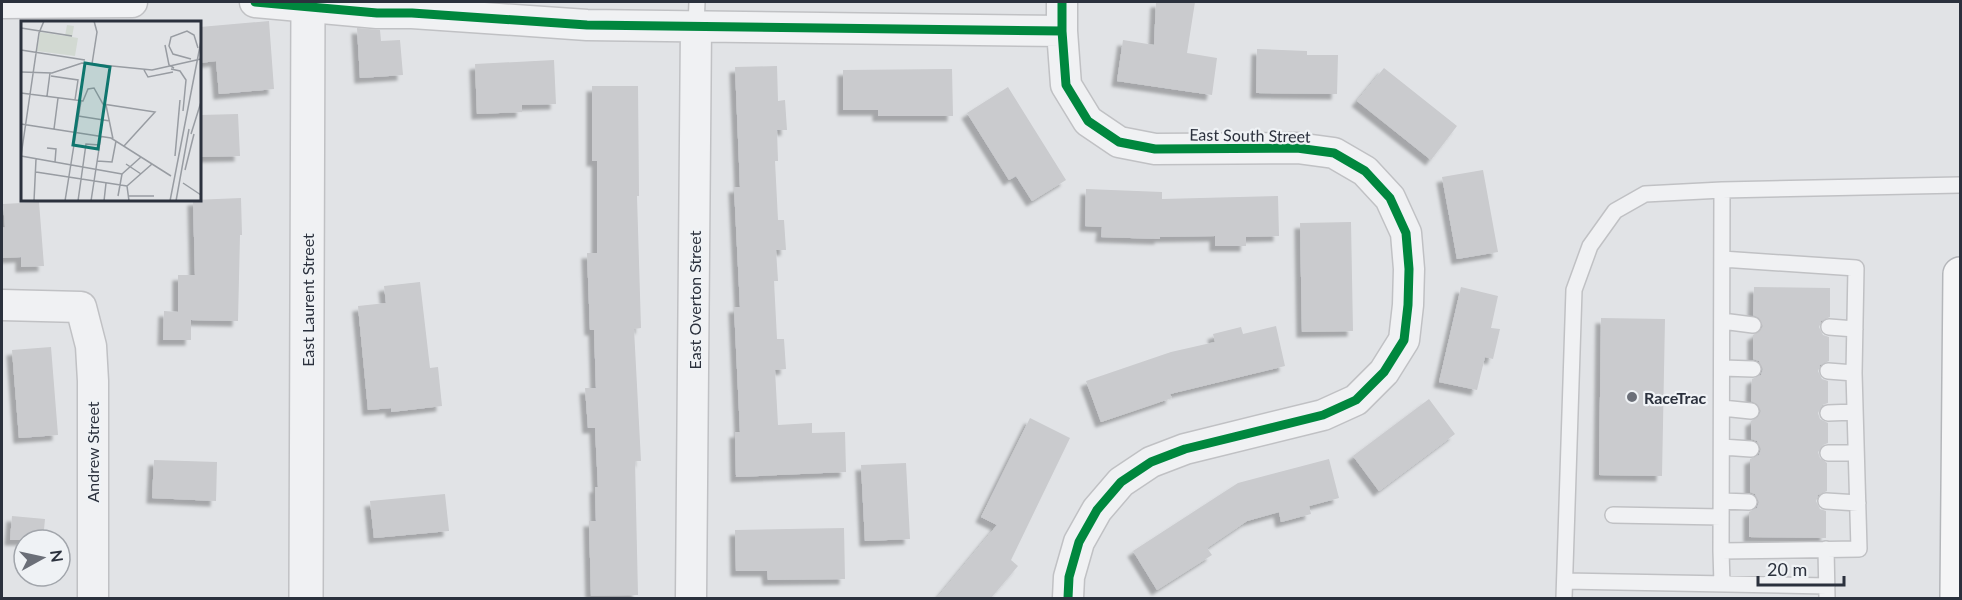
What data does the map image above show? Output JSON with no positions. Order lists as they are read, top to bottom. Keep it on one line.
{"streets":{"street":["East South Street","East Laurent Street","East Overton Street","Andrew Street"]},"places":["RaceTrac"],"scale_bar":"20 m","north":"right"}
